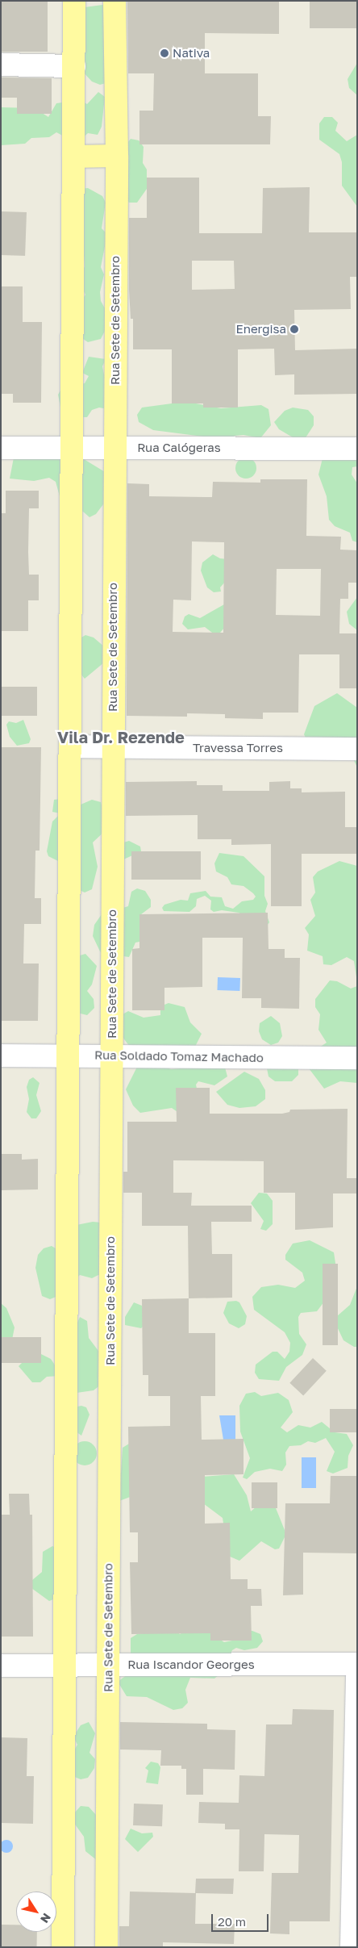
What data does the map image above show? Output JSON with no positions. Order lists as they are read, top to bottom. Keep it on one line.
{"streets":{"main road":["Rua Sete de Setembro"],"street":["Rua Calógeras","Travessa Torres","Rua Soldado Tomaz Machado","Rua Iscandor Georges"]},"crossings":[["Rua Sete de Setembro","Rua Calógeras"],["Rua Sete de Setembro","Travessa Torres"],["Rua Sete de Setembro","Rua Soldado Tomaz Machado"],["Rua Sete de Setembro","Rua Iscandor Georges"]],"districts":["Vila Dr. Rezende"],"places":["Nativa","Energisa"],"scale_bar":"20 m","north":"bottom right"}
